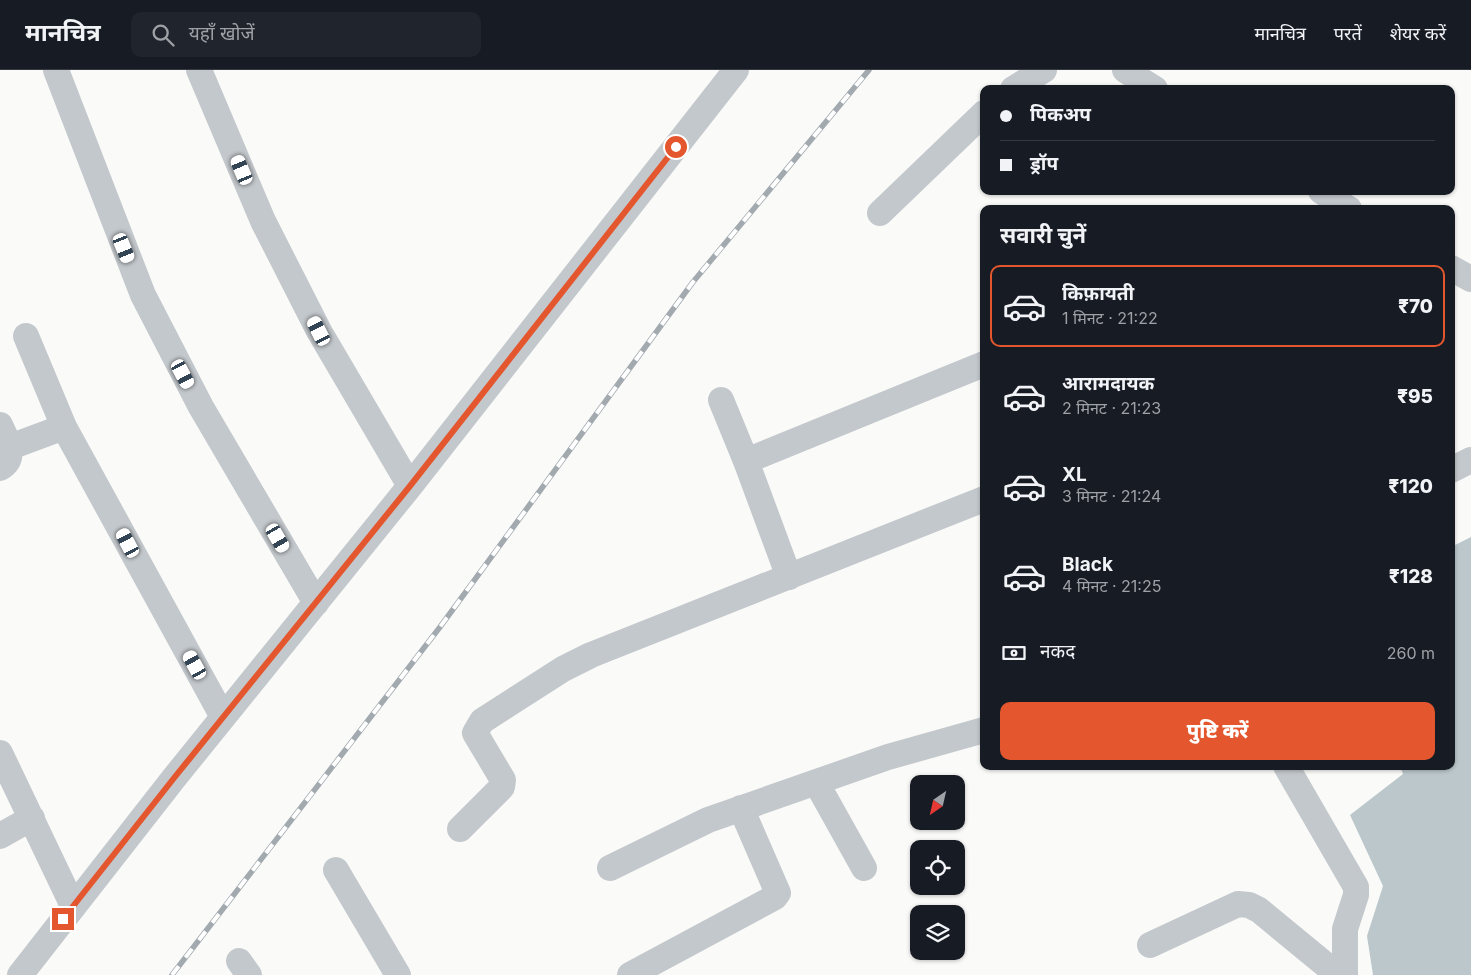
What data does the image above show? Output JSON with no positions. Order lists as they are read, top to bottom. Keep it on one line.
{"north":"bottom left","page":{"header":"मानचित्र","search":"यहाँ खोजें","nav":["मानचित्र","परतें","शेयर करें"],"banner":["पिकअप","ड्रॉप"],"heading":"सवारी चुनें","list":[{"name":"किफ़ायती","note":"1 मिनट · 21:22","value":"₹70"},{"name":"आरामदायक","note":"2 मिनट · 21:23","value":"₹95"},{"name":"XL","note":"3 मिनट · 21:24","value":"₹120"},{"name":"Black","note":"4 मिनट · 21:25","value":"₹128"}],"pay":["नकद","260 m"],"buttons":"पुष्टि करें"}}
